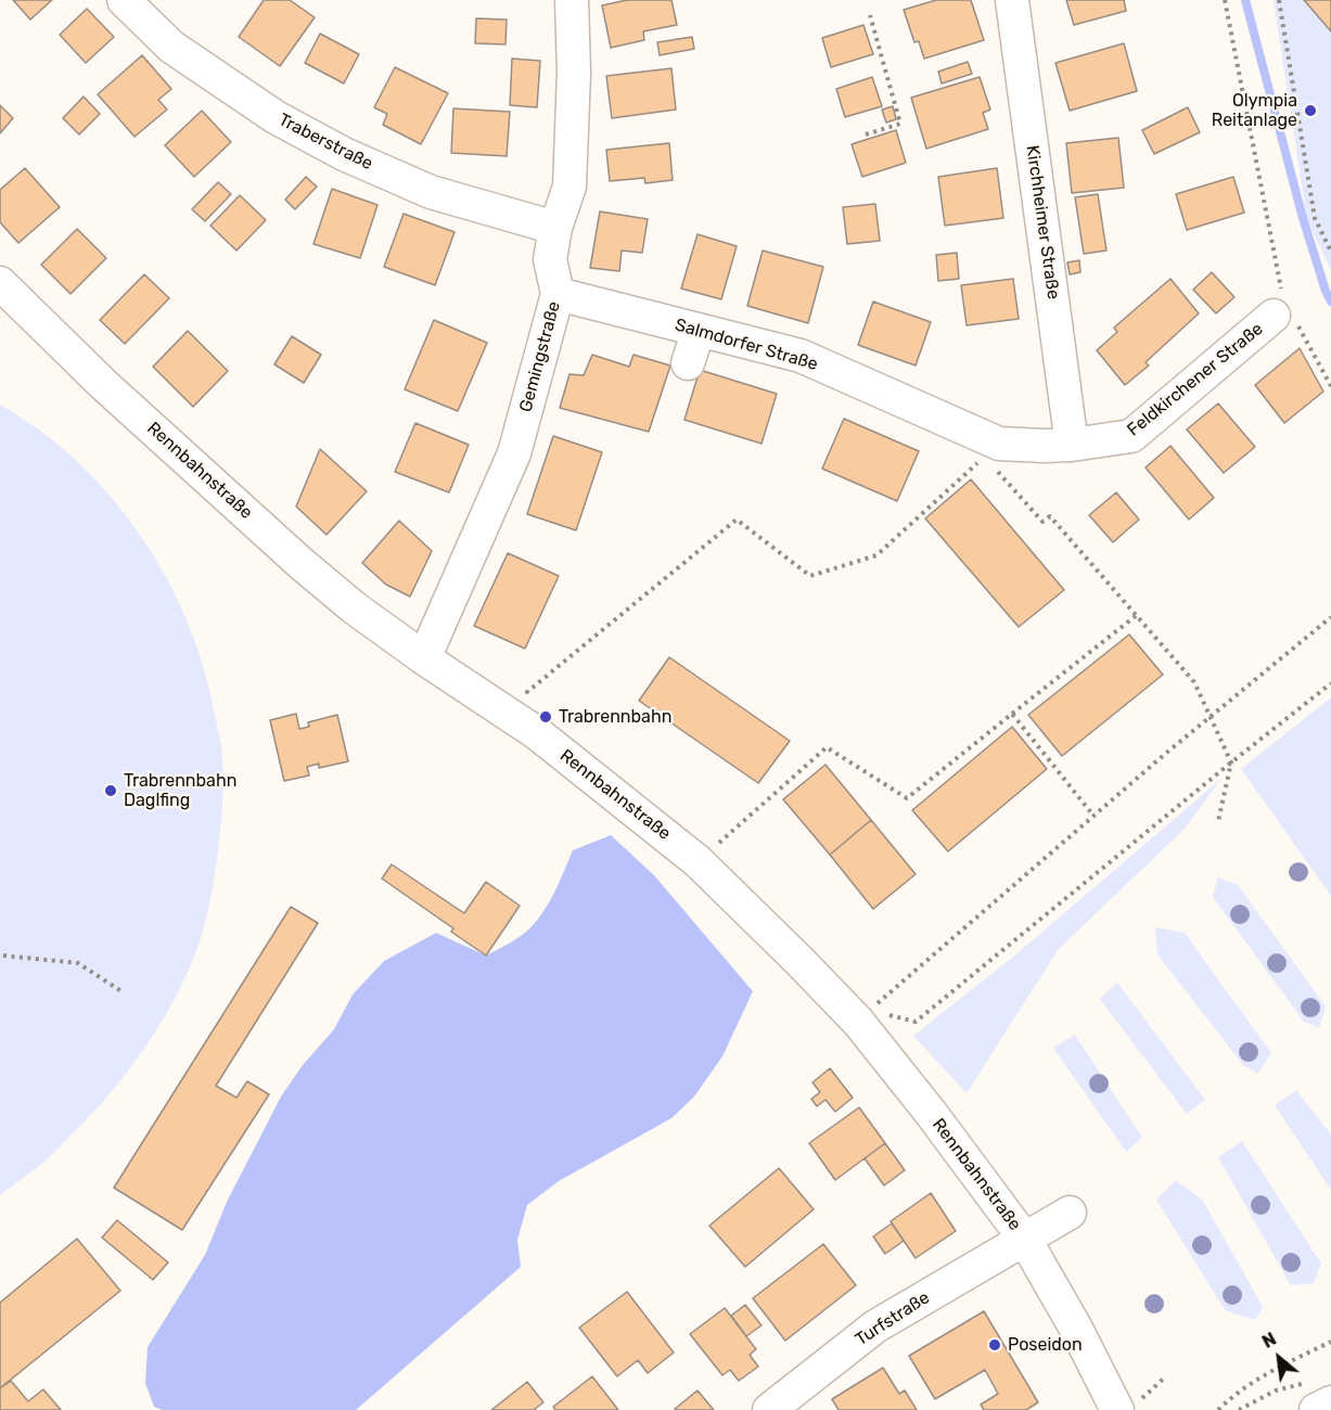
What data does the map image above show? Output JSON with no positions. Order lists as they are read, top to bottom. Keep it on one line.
{"streets":{"street":["Traberstraße","Kirchheimer Straße","Salmdorfer Straße","Gemingstraße","Feldkirchener Straße","Rennbahnstraße","Turfstraße"]},"crossings":[["Traberstraße","Gemingstraße"],["Kirchheimer Straße","Feldkirchener Straße"],["Salmdorfer Straße","Gemingstraße"],["Salmdorfer Straße","Feldkirchener Straße"],["Gemingstraße","Rennbahnstraße"],["Rennbahnstraße","Turfstraße"]],"places":["Olympia Reitanlage","Trabrennbahn","Trabrennbahn Daglfing","Poseidon"],"north":"top left"}
